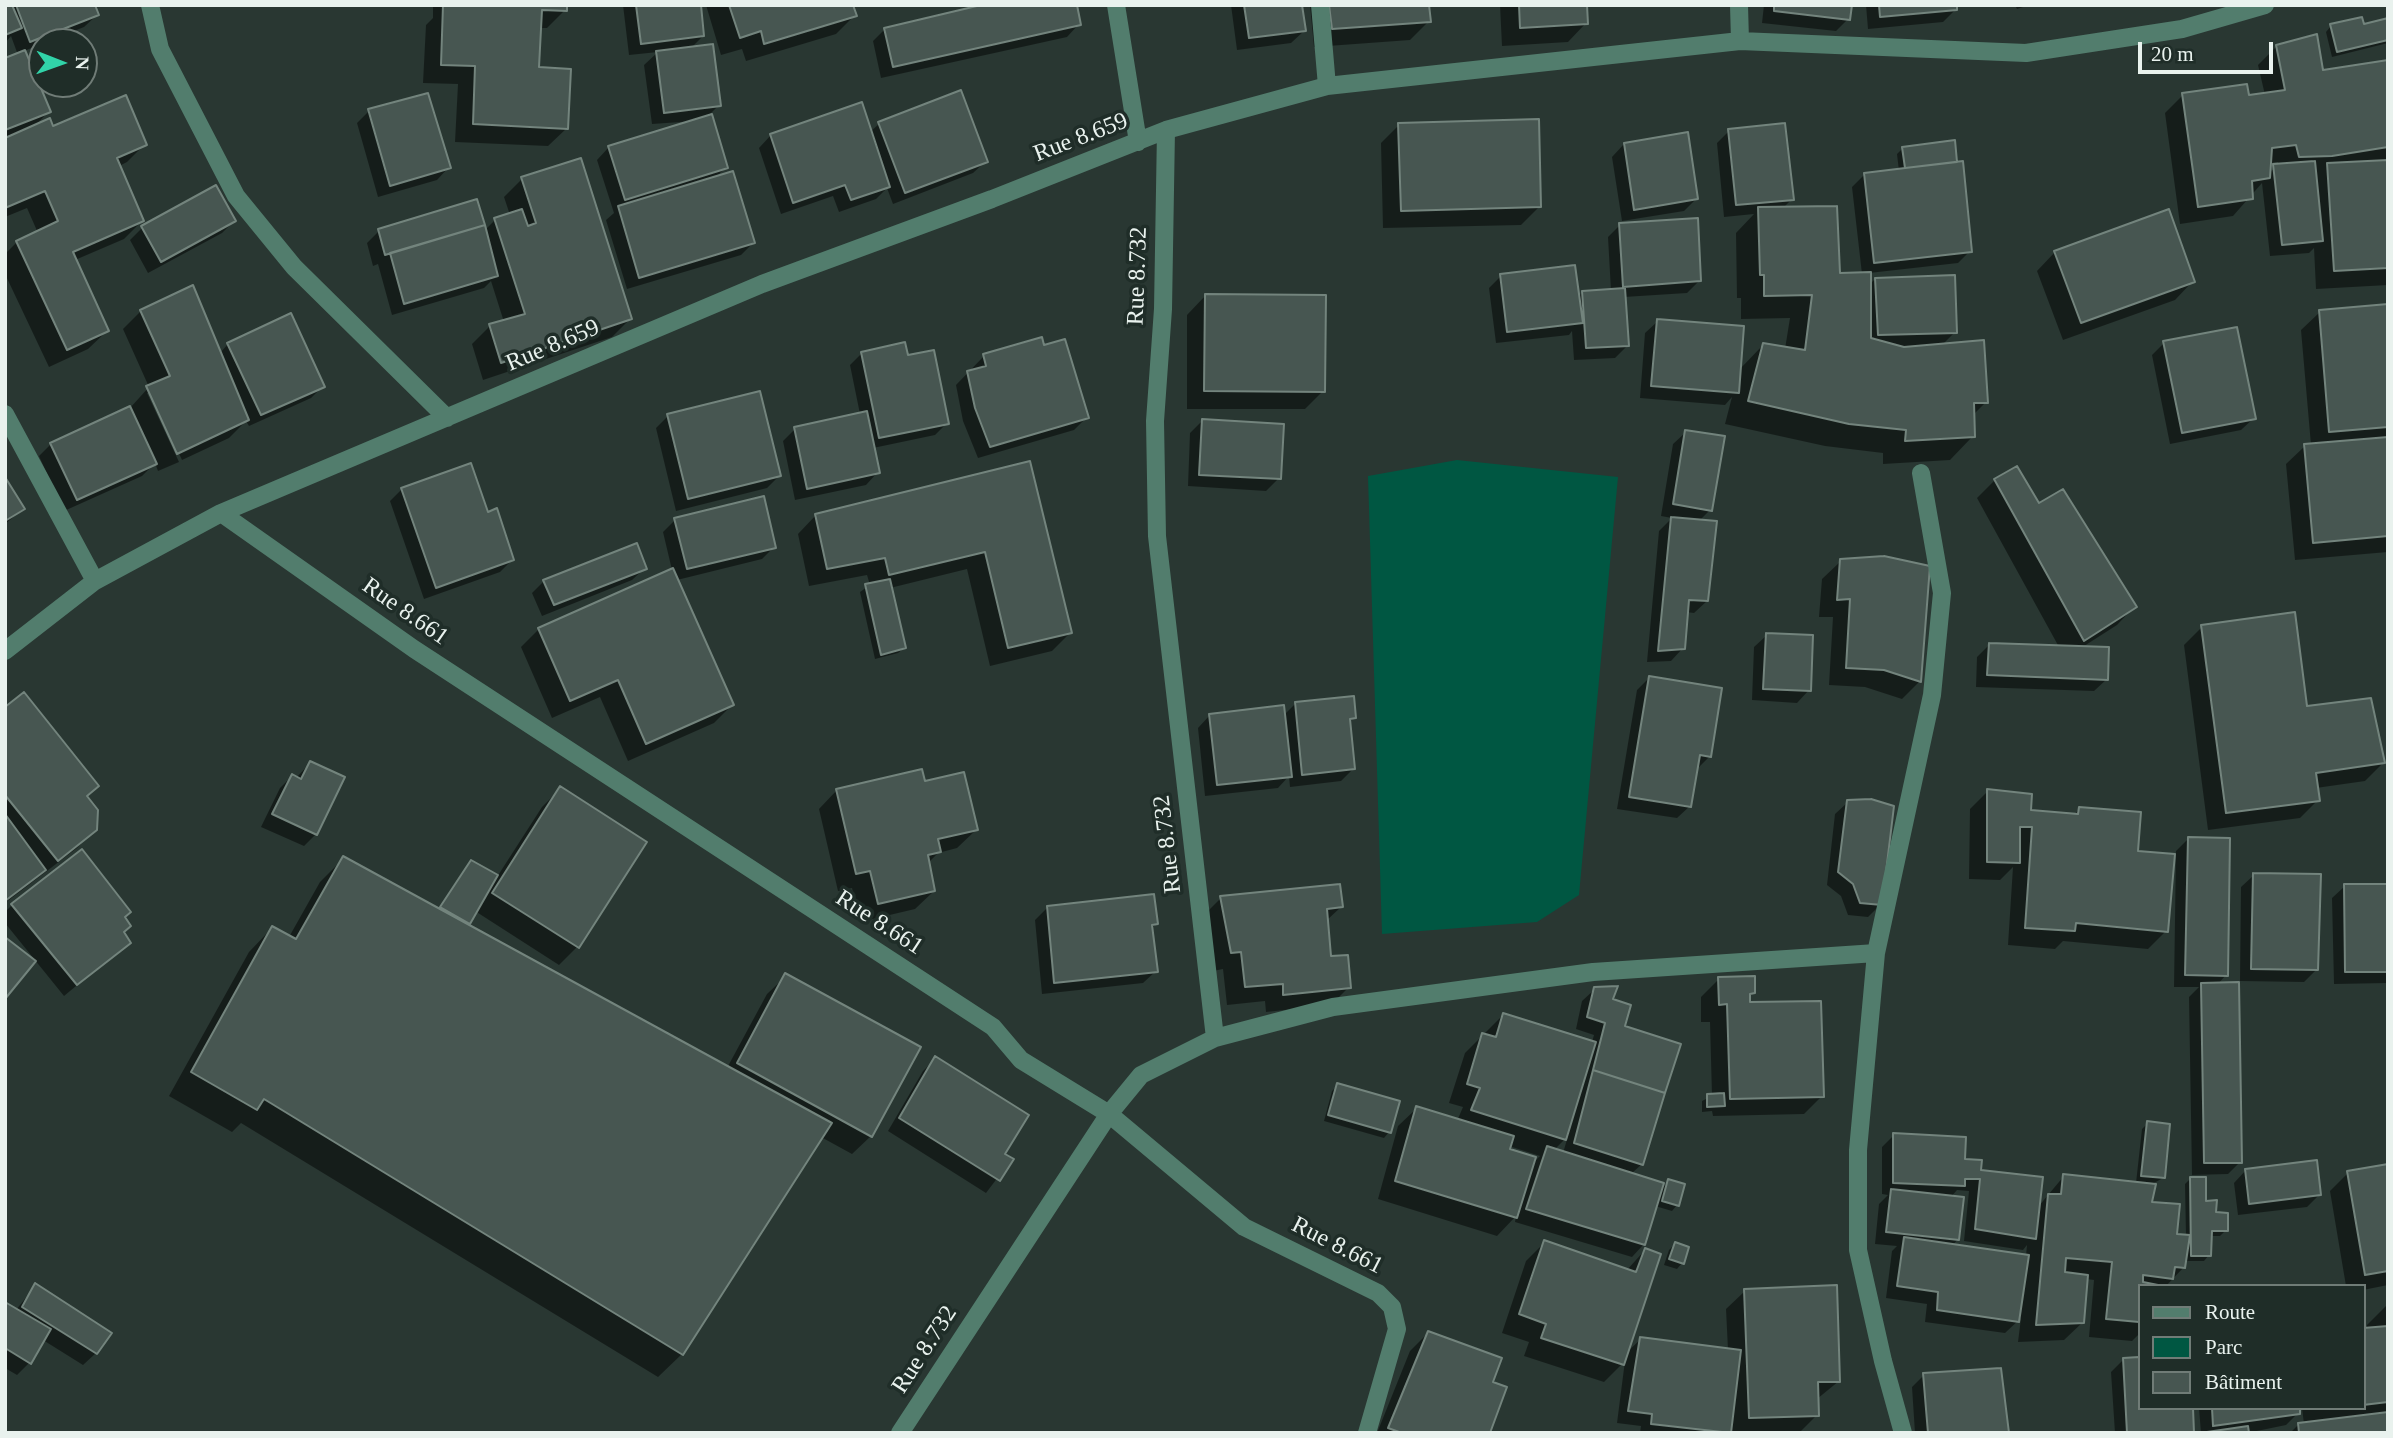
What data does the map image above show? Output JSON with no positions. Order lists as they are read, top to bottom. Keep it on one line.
{"streets":{"street":["Rue 8.659","Rue 8.732","Rue 8.661"]},"crossings":[["Rue 8.659","Rue 8.732"],["Rue 8.659","Rue 8.661"],["Rue 8.732","Rue 8.661"]],"legend":["Route","Parc","Bâtiment"],"scale_bar":"20 m","north":"right"}
